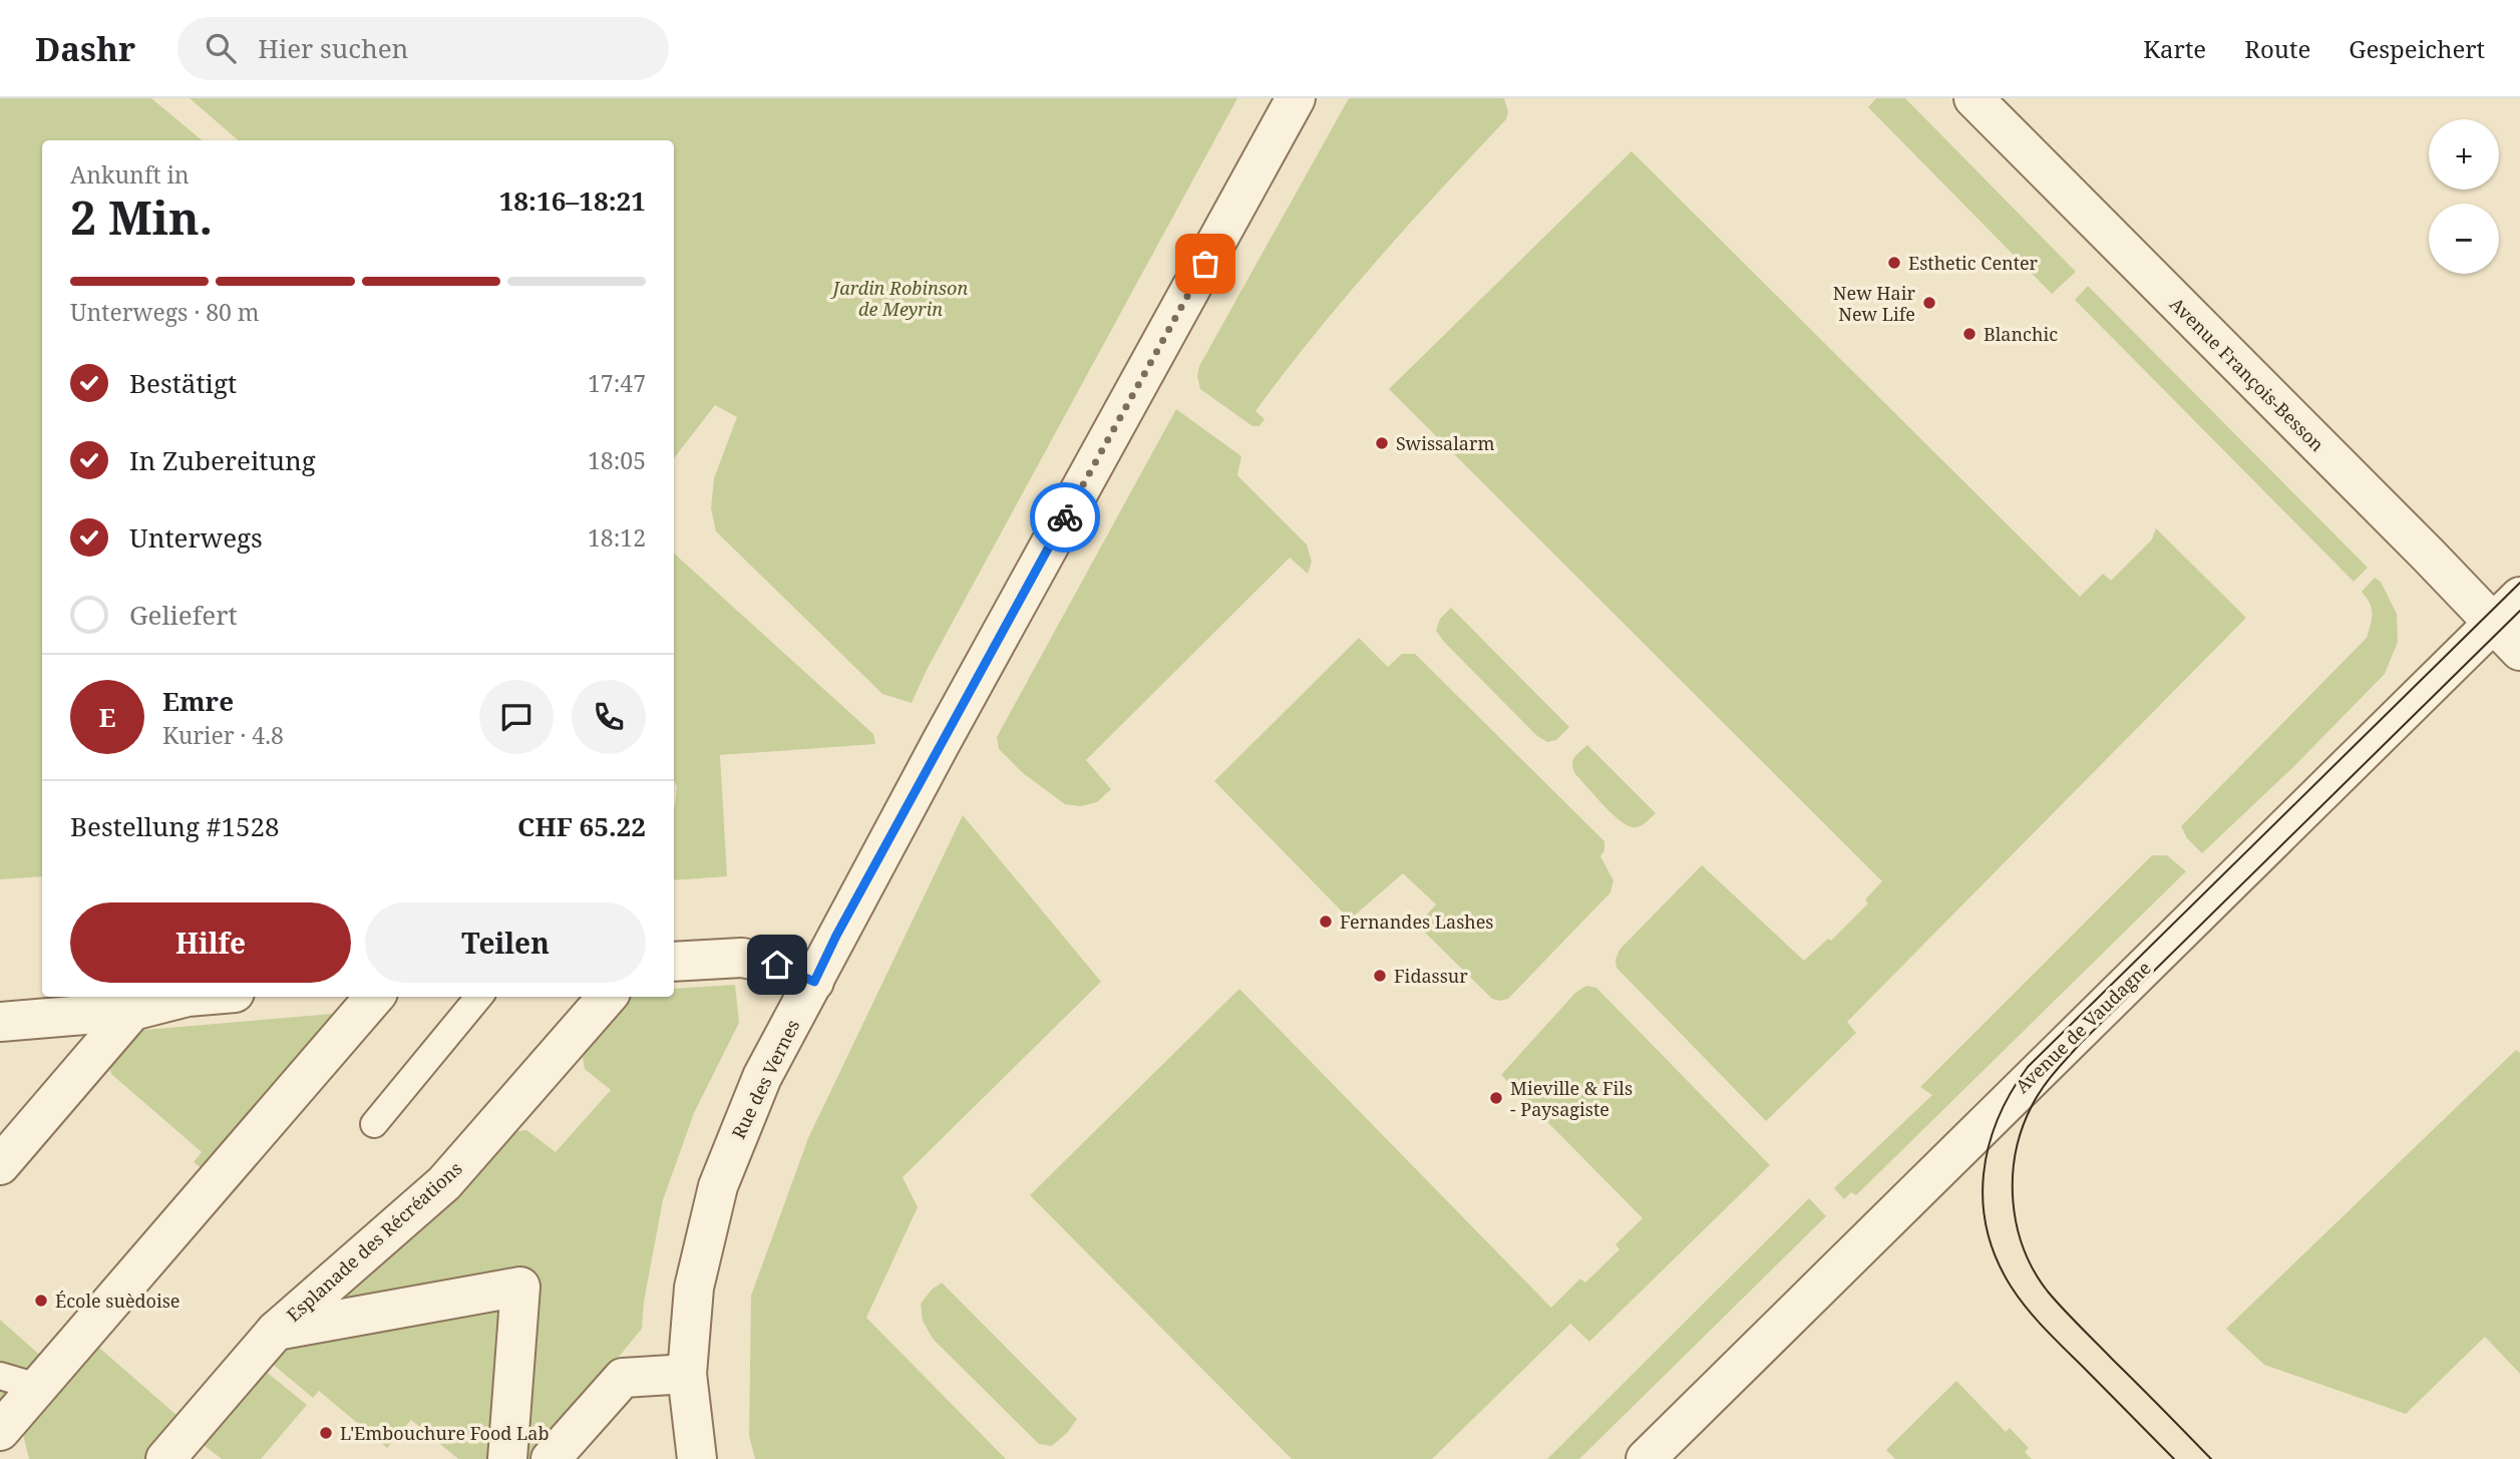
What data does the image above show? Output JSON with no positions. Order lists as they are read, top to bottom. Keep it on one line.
{"streets":{"street":["Avenue François-Besson","Avenue de Vaudagne","Rue des Vernes","Esplanade des Récréations"]},"crossings":[["Avenue François-Besson","Avenue de Vaudagne"]],"parks":["Jardin Robinson de Meyrin"],"places":["Esthetic Center","New Hair New Life","Blanchic","Swissalarm","Fernandes Lashes","Fidassur","Mieville & Fils - Paysagiste","École suèdoise","L'Embouchure Food Lab"],"page":{"header":"Dashr","search":"Hier suchen","nav":["Karte","Route","Gespeichert"],"map_buttons":["+","−"],"heading":["2 Min.","Ankunft in","18:16–18:21"],"panel":["Emre","Kurier · 4.8","Bestellung #1528","CHF 65.22"],"bar":"Unterwegs · 80 m","list":[["Bestätigt","17:47"],["In Zubereitung","18:05"],["Unterwegs","18:12"],"Geliefert"],"round":"E","buttons":["Hilfe","Teilen"]}}
